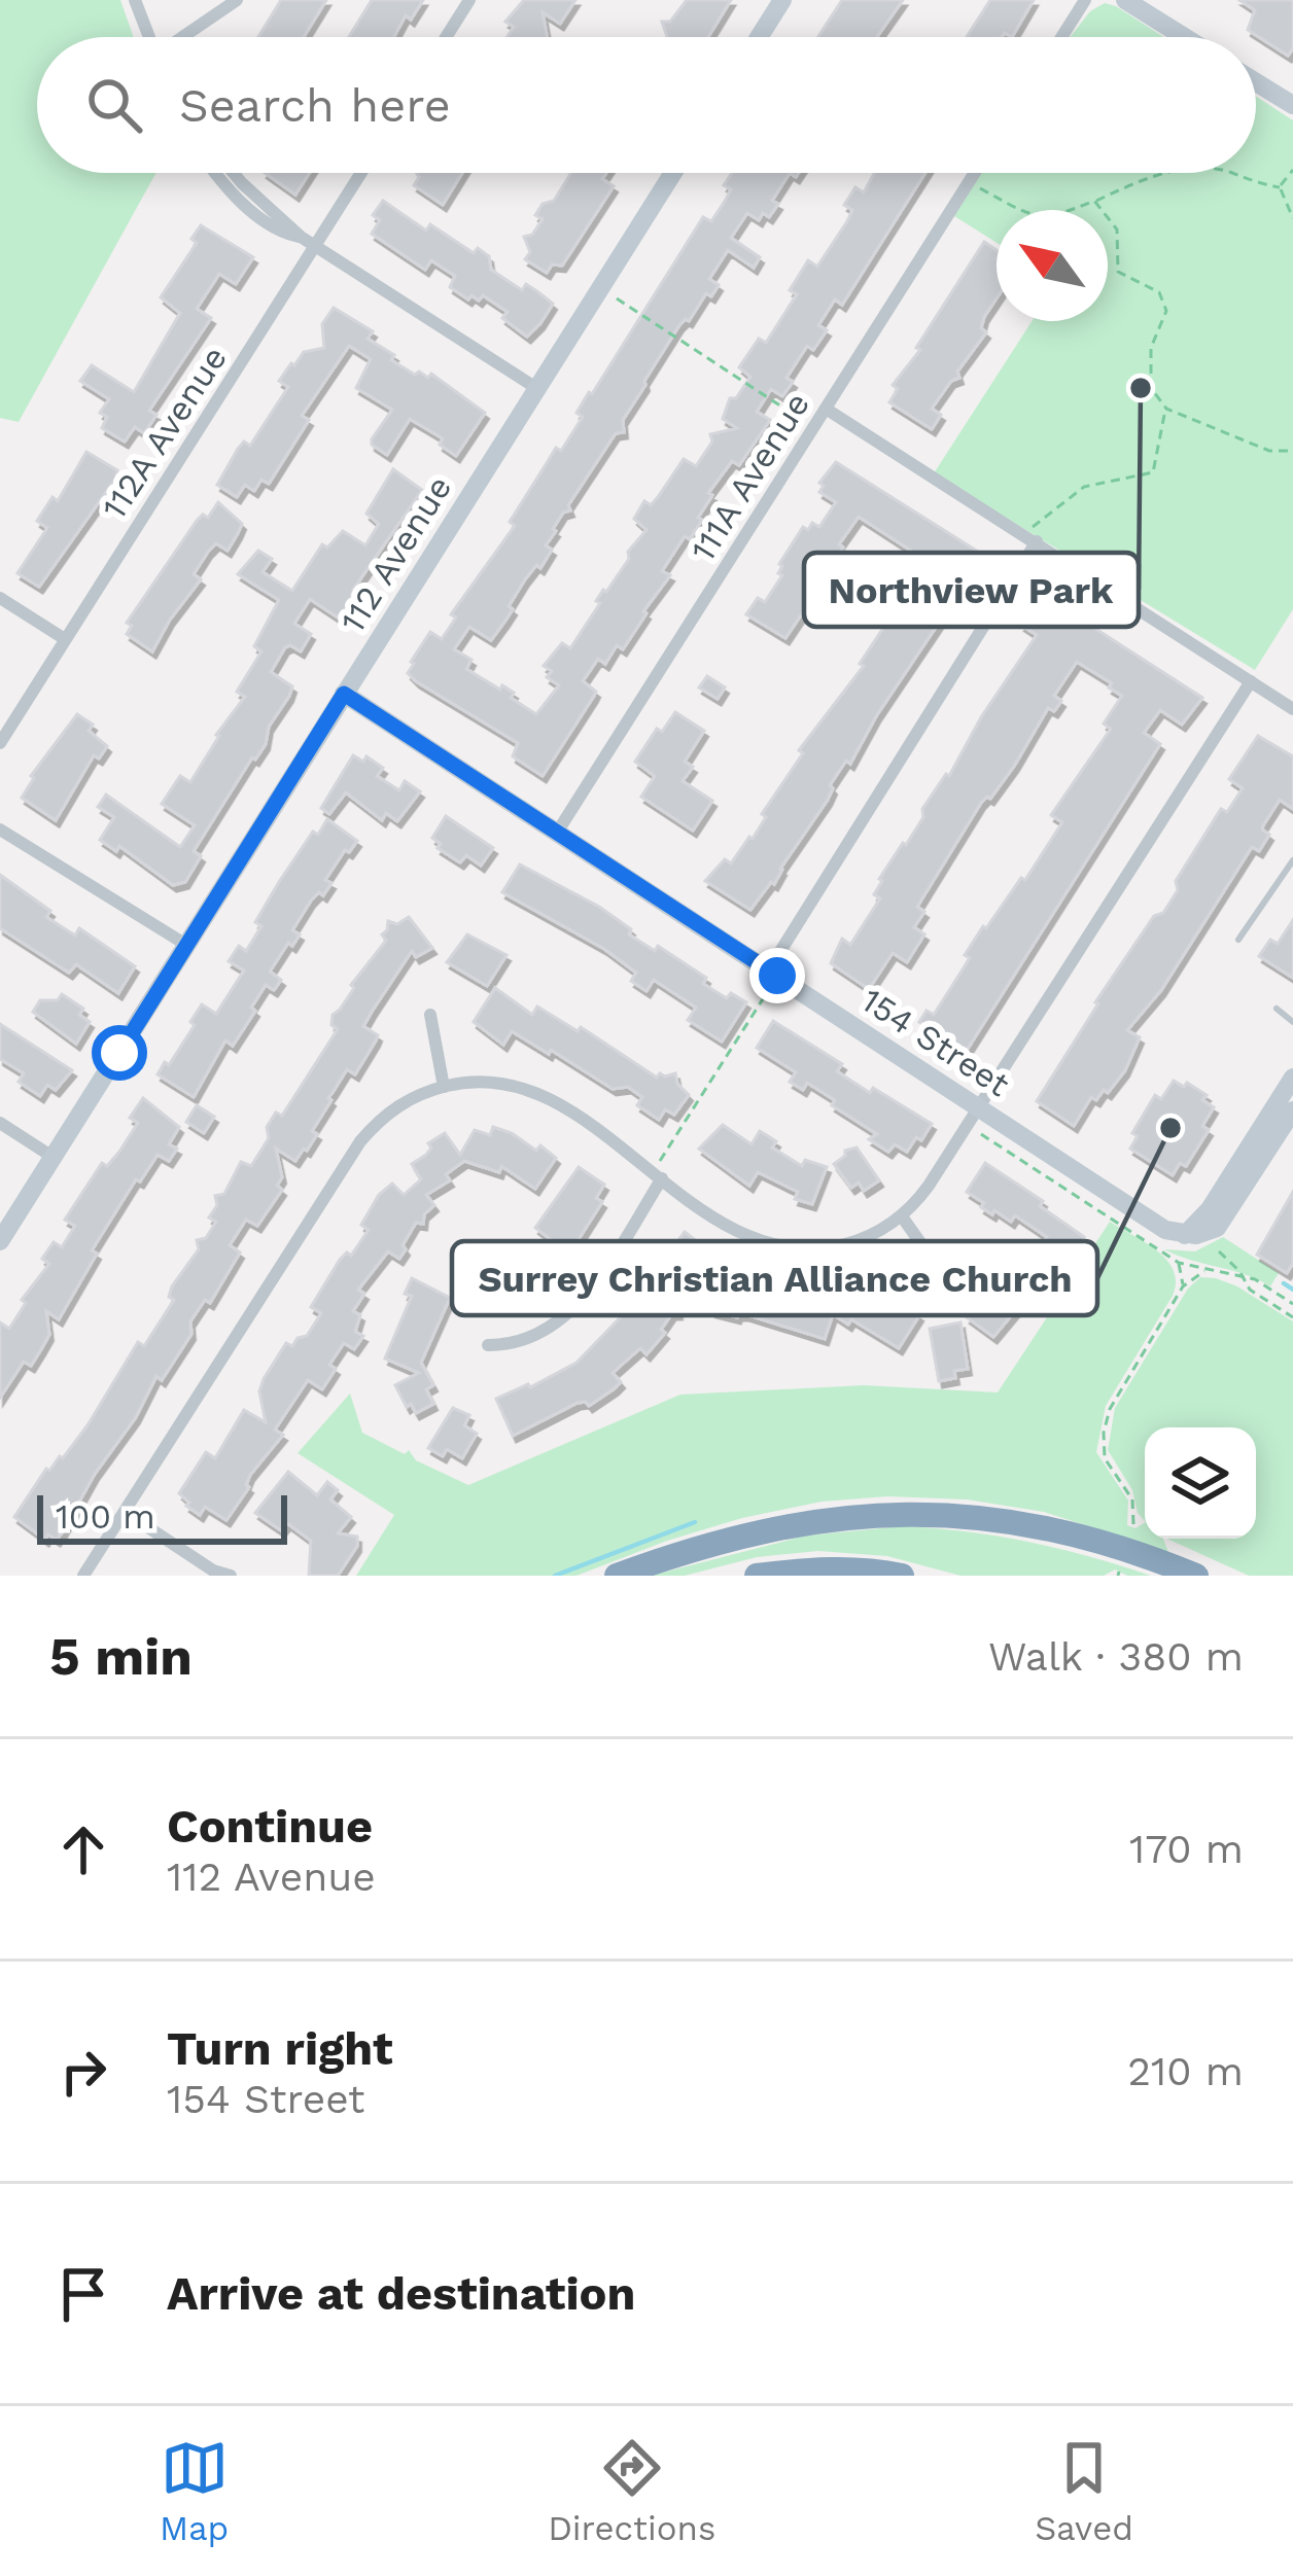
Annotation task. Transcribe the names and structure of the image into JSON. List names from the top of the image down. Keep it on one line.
{"streets":{"street":["112A Avenue","111A Avenue","112 Avenue","154 Street"]},"crossings":[["111A Avenue","154 Street"],["112 Avenue","154 Street"]],"places":["Northview Park","Surrey Christian Alliance Church"],"scale_bar":"100 m","north":"top left","page":{"search":"Search here","scale":"100 m","heading":["5 min","Walk · 380 m"],"list":[["Continue","112 Avenue","170 m"],["Turn right","154 Street","210 m"],"Arrive at destination"],"nav":["Map","Directions","Saved"]}}
